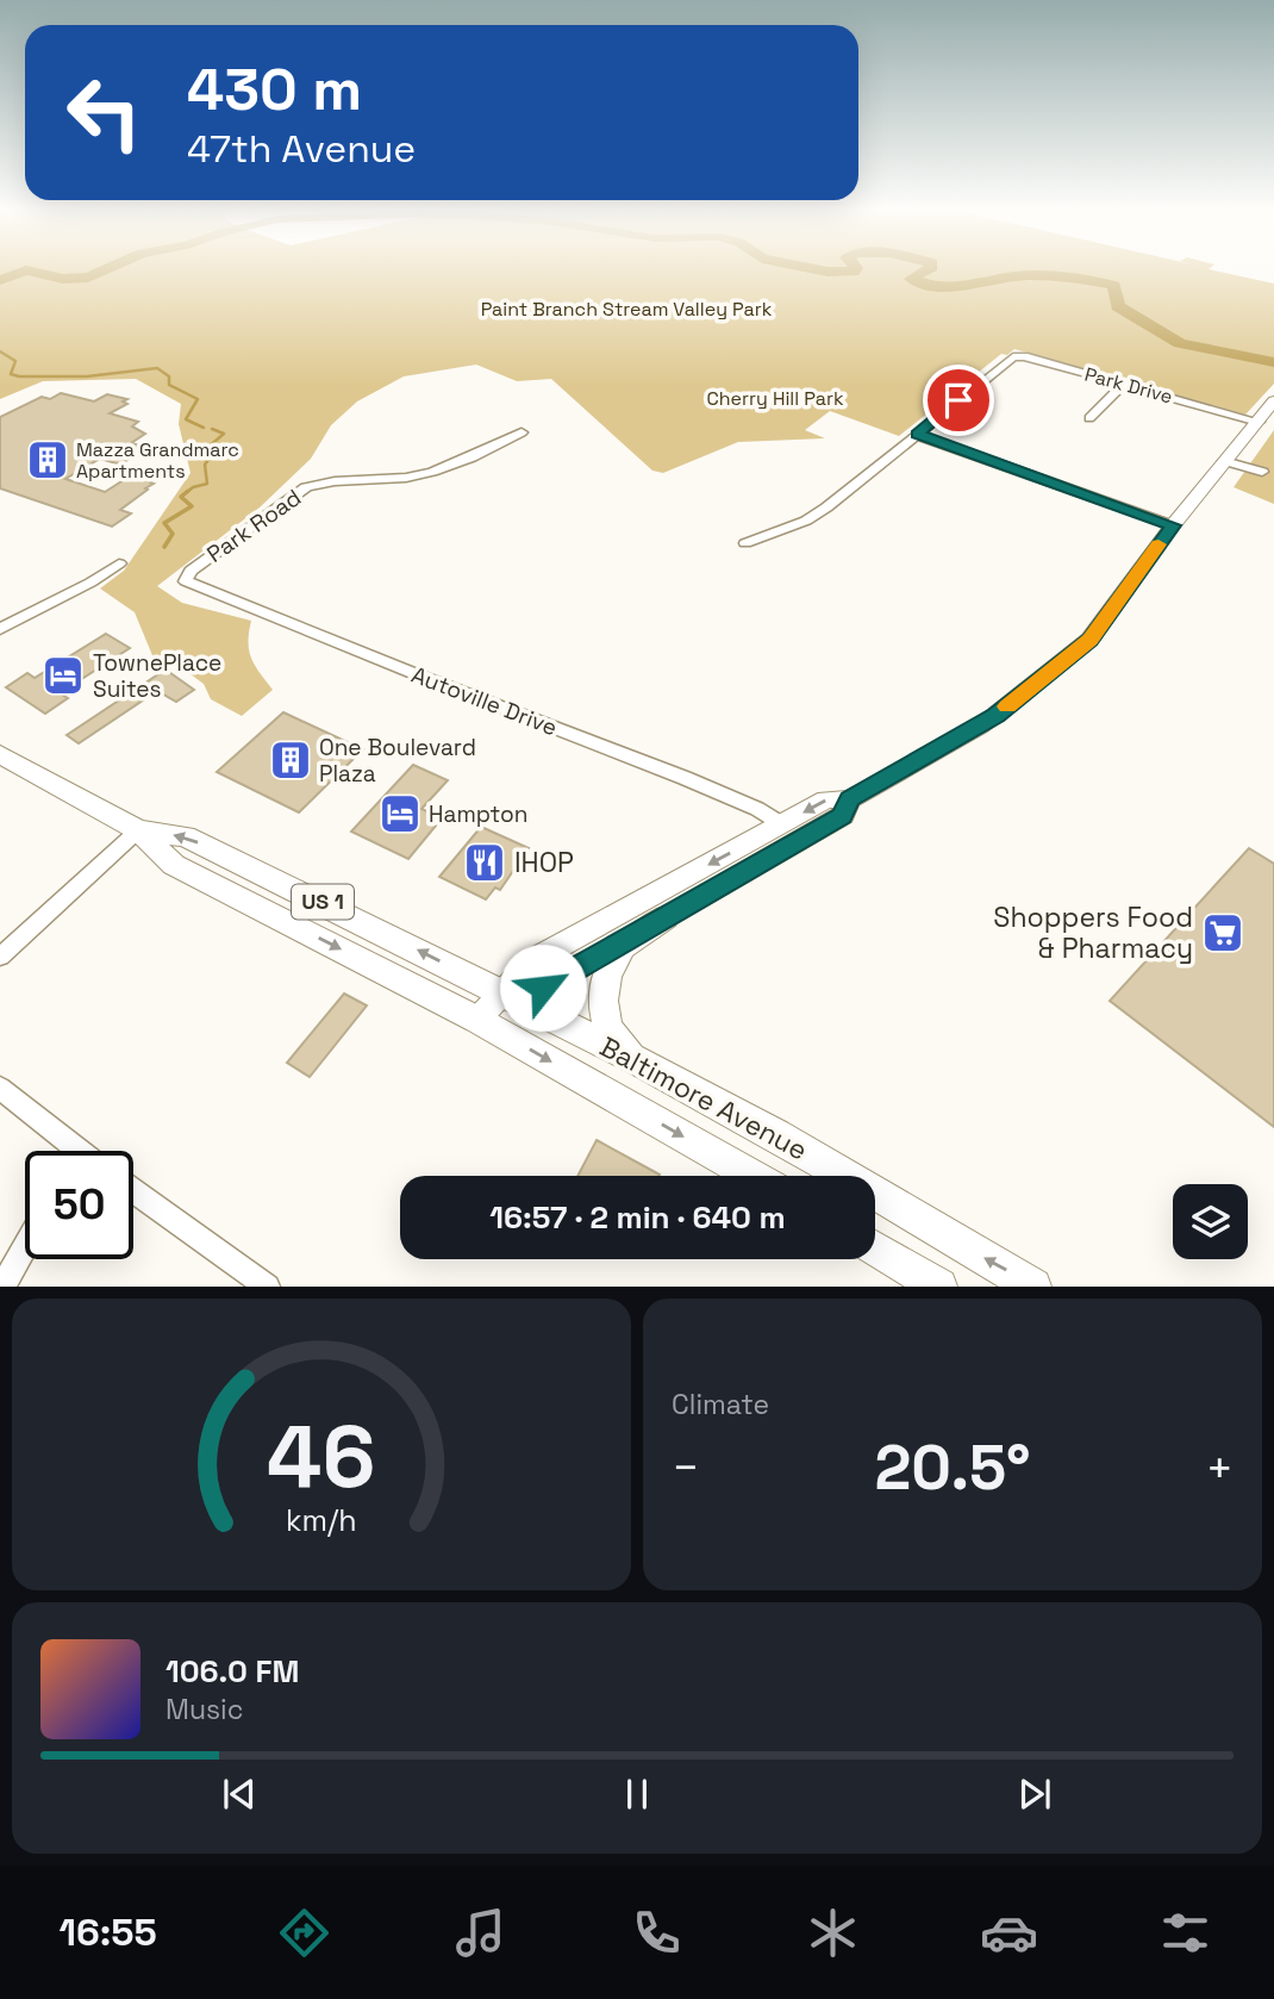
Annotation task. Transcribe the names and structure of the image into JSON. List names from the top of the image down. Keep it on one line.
{"streets":{"main road":["US 1","Baltimore Avenue"],"street":["Park Drive","Park Road","Autoville Drive"]},"crossings":[["Park Road","Autoville Drive"]],"parks":["Paint Branch Stream Valley Park","Cherry Hill Park"],"places":{"building":["Mazza Grandmarc Apartments","One Boulevard Plaza"],"hotel":["TownePlace Suites","Hampton"],"restaurant":["IHOP"],"supermarket":["Shoppers Food & Pharmacy"]},"page":{"turn":["430 m","47th Avenue"],"limit":"50","trip":"16:57 · 2 min · 640 m","tile":"Climate","heat":["−","20.5°","+"],"song":["106.0 FM","Music"],"tabs":"16:55","gauge":["46","km/h"]}}
